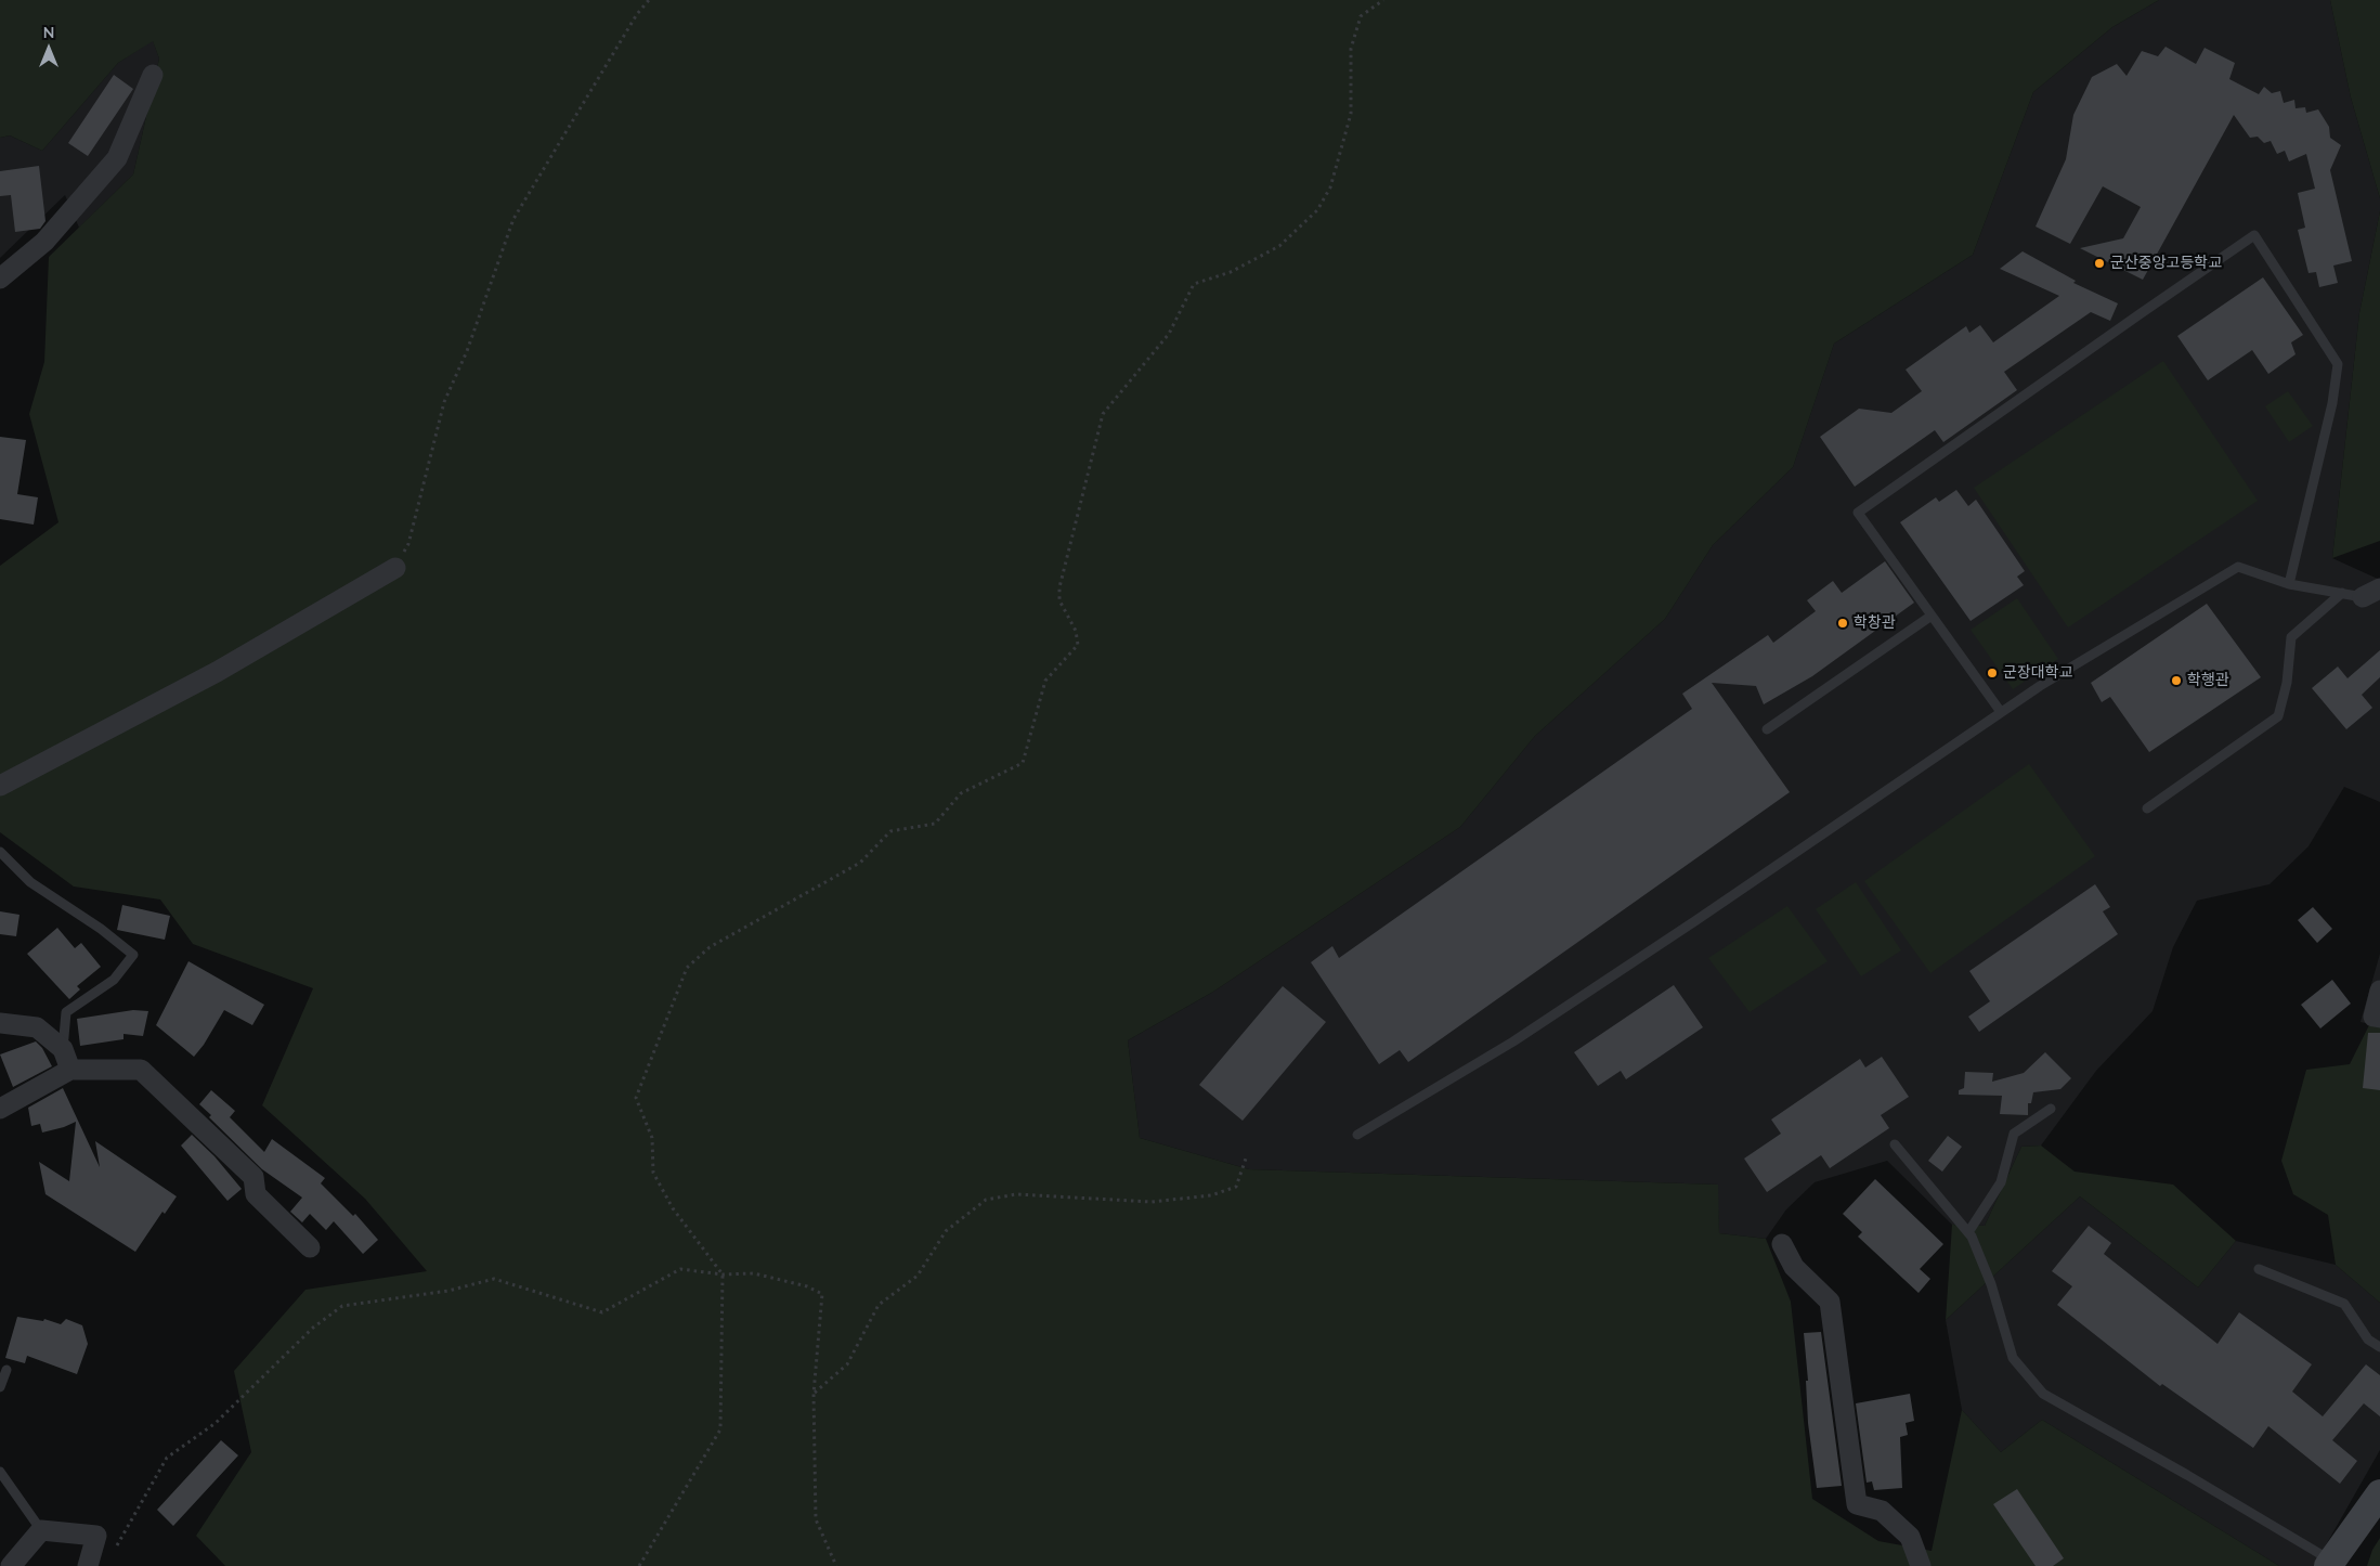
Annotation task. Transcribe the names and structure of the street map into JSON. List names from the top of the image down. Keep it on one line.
{"places":["군산중앙고등학교","학창관","군장대학교","학행관"],"north":"top"}
